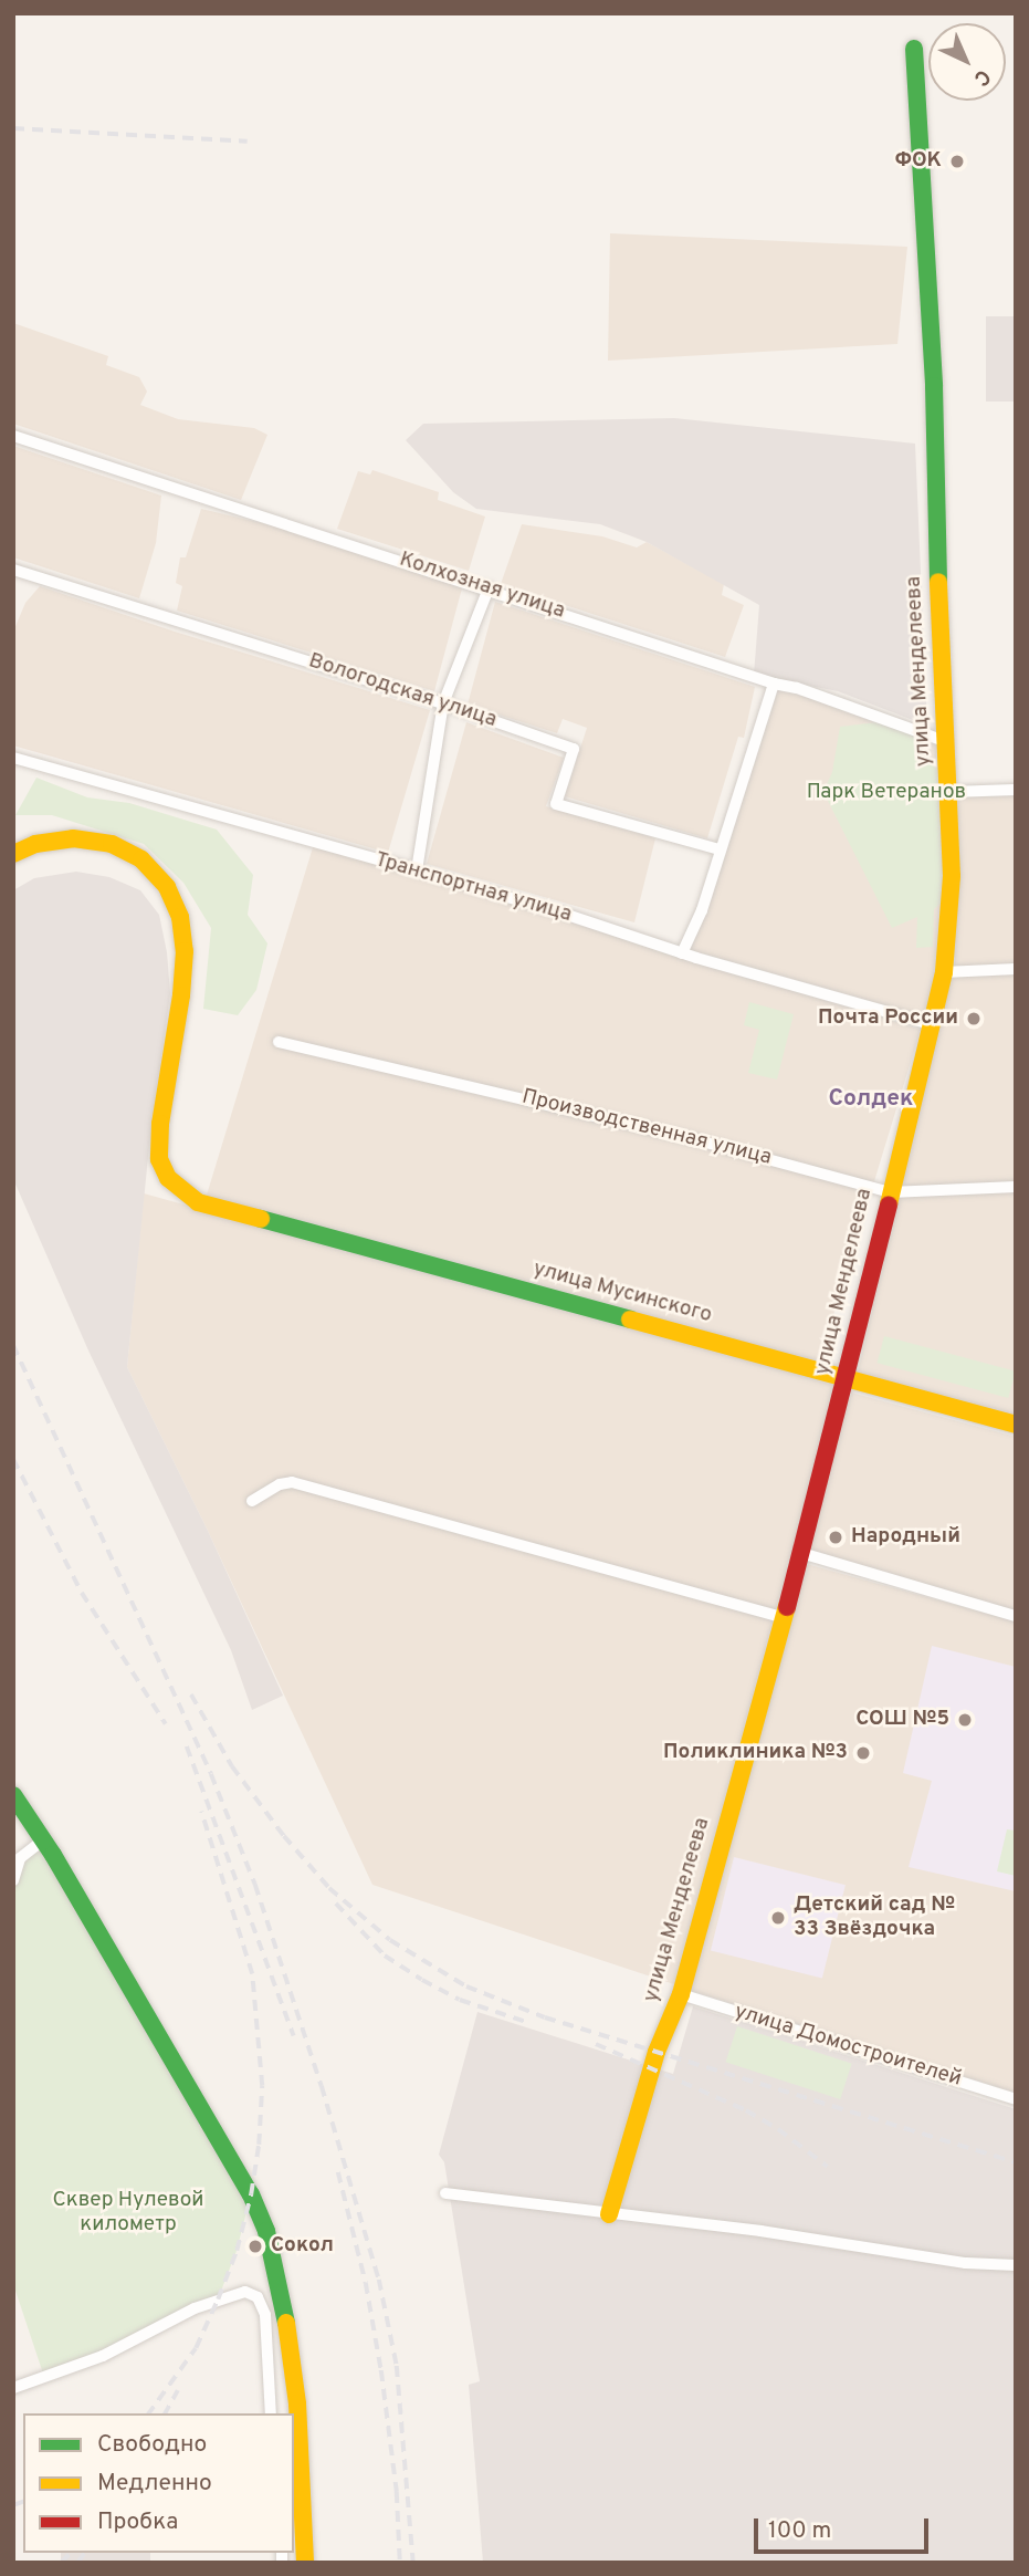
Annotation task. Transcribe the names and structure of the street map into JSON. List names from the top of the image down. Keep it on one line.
{"streets":{"street":["Колхозная улица","улица Менделеева","Вологодская улица","Транспортная улица","Производственная улица","улица Мусинского","улица Домостроителей"]},"crossings":[["Колхозная улица","улица Менделеева"],["улица Менделеева","Транспортная улица"],["улица Менделеева","Производственная улица"],["улица Менделеева","улица Мусинского"],["улица Менделеева","улица Домостроителей"]],"districts":["Солдек"],"parks":["Парк Ветеранов","Сквер Нулевой километр"],"places":["ФОК","Почта России","Народный","СОШ №5","Поликлиника №3","Детский сад № 33 Звёздочка","Сокол"],"legend":["Свободно","Медленно","Пробка"],"scale_bar":"100 m","north":"bottom right"}
